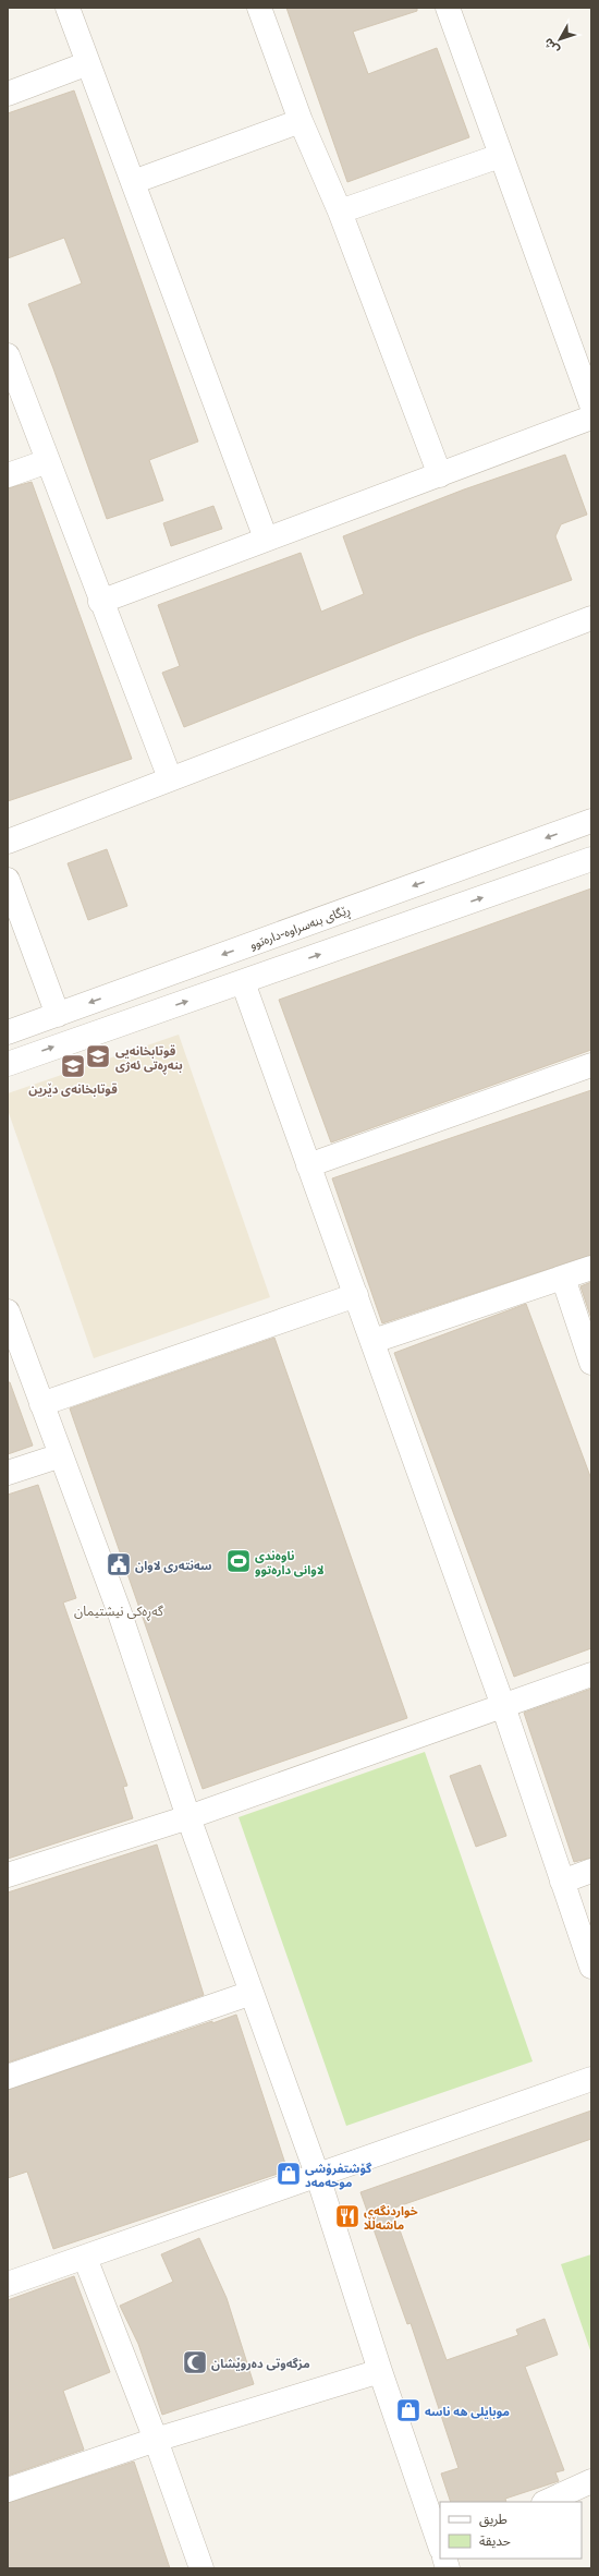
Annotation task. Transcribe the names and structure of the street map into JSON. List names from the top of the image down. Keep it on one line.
{"streets":{"street":["ڕێگای بنەسراوە-دارەتوو"]},"districts":["گەڕەکی نیشتیمان"],"places":{"school or university":["قوتابخانەیی بنەڕەتی ئەژی","قوتابخانەى دێرین"],"sports":["ناوەندی لاوانی دارەتوو"],"public building":["سەنتەری لاوان"],"shop":["گۆشتفرۆشی موحەمەد","موبایلی هه ناسه"],"restaurant":["خواردنگەی ماشەڵڵا"],"mosque":["مزگەوتی دەروێشان"]},"legend":["طريق","حديقة"],"north":"bottom left"}
